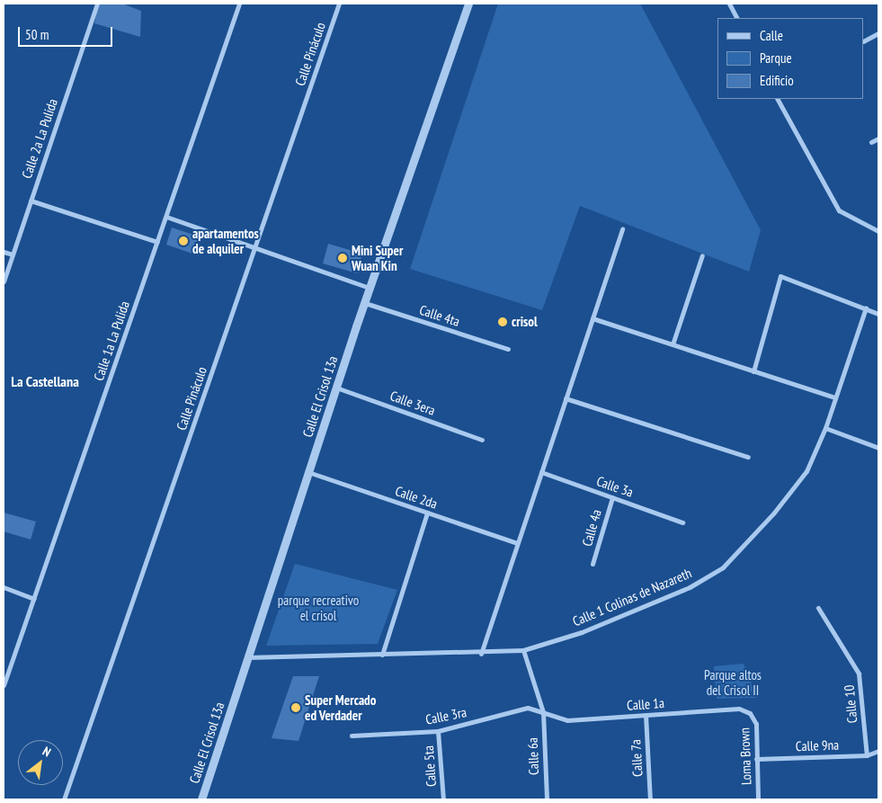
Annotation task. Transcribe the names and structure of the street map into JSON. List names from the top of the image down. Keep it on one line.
{"streets":{"street":["Calle Pináculo","Calle 2a La Pulida","Calle 4ta","Calle 1a La Pulida","Calle El Crisol 13a","Calle 3era","Calle 3a","Calle 2da","Calle 4a","Calle 1 Colinas de Nazareth","Calle 1a","Calle 10","Calle 3ra","Calle 9na","Calle 6a","Loma Brown","Calle 7a","Calle 5ta"]},"crossings":[["Calle 4ta","Calle El Crisol 13a"],["Calle El Crisol 13a","Calle 3era"],["Calle El Crisol 13a","Calle 2da"],["Calle El Crisol 13a","Calle 1 Colinas de Nazareth"],["Calle 3a","Calle 4a"],["Calle 1 Colinas de Nazareth","Calle 6a"],["Calle 1a","Calle 3ra"],["Calle 1a","Calle 6a"],["Calle 1a","Loma Brown"],["Calle 1a","Calle 7a"],["Calle 10","Calle 9na"],["Calle 3ra","Calle 6a"],["Calle 3ra","Calle 5ta"],["Calle 9na","Loma Brown"]],"districts":["La Castellana"],"parks":["parque recreativo el crisol","Parque altos del Crisol II"],"places":["apartamentos de alquiler","Mini Super Wuan Kin","crisol","Super Mercado ed Verdader"],"legend":["Calle","Parque","Edificio"],"scale_bar":"50 m","north":"top right"}
